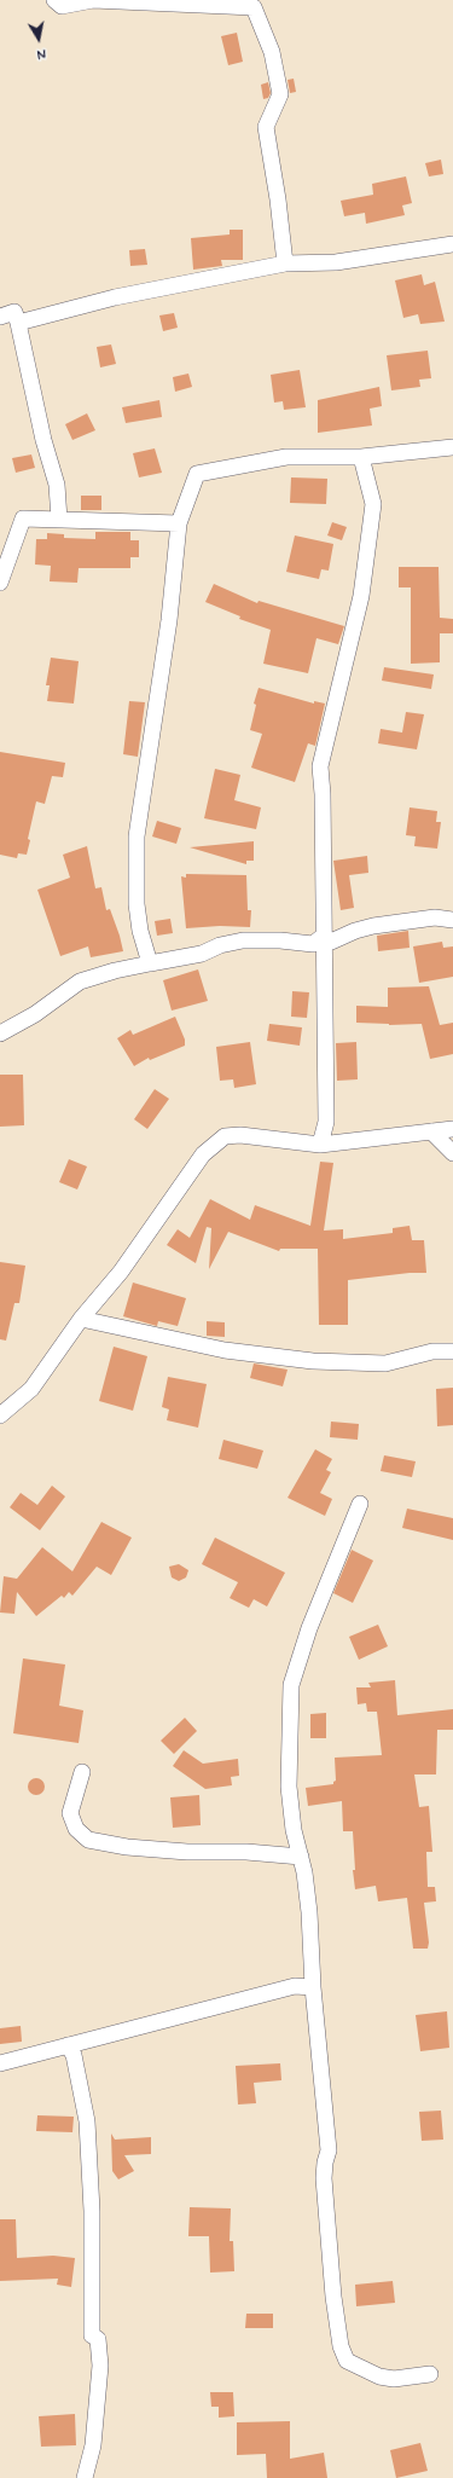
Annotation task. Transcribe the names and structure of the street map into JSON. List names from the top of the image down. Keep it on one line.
{"north":"bottom"}
